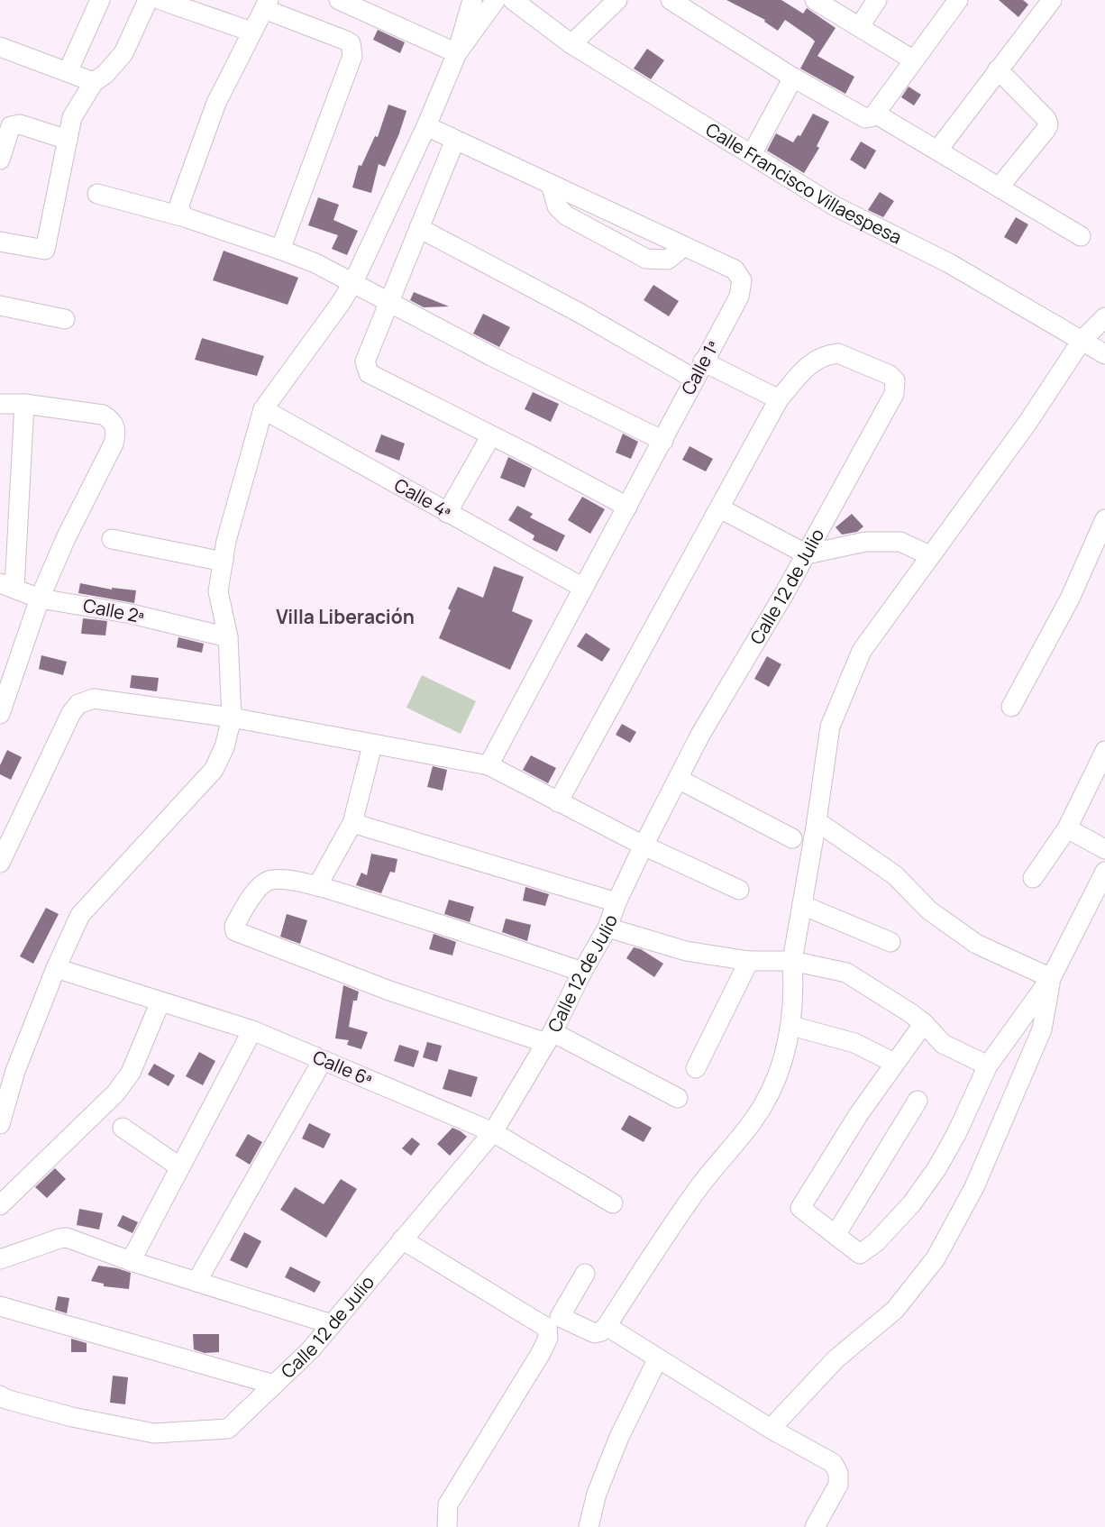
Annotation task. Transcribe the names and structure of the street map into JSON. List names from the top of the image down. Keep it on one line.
{"streets":{"street":["Calle Francisco Villaespesa","Calle 1ª","Calle 4ª","Calle 12 de Julio","Calle 2ª","Calle 6ª"]},"crossings":[["Calle 1ª","Calle 4ª"],["Calle 12 de Julio","Calle 6ª"]],"districts":["Villa Liberación"]}
